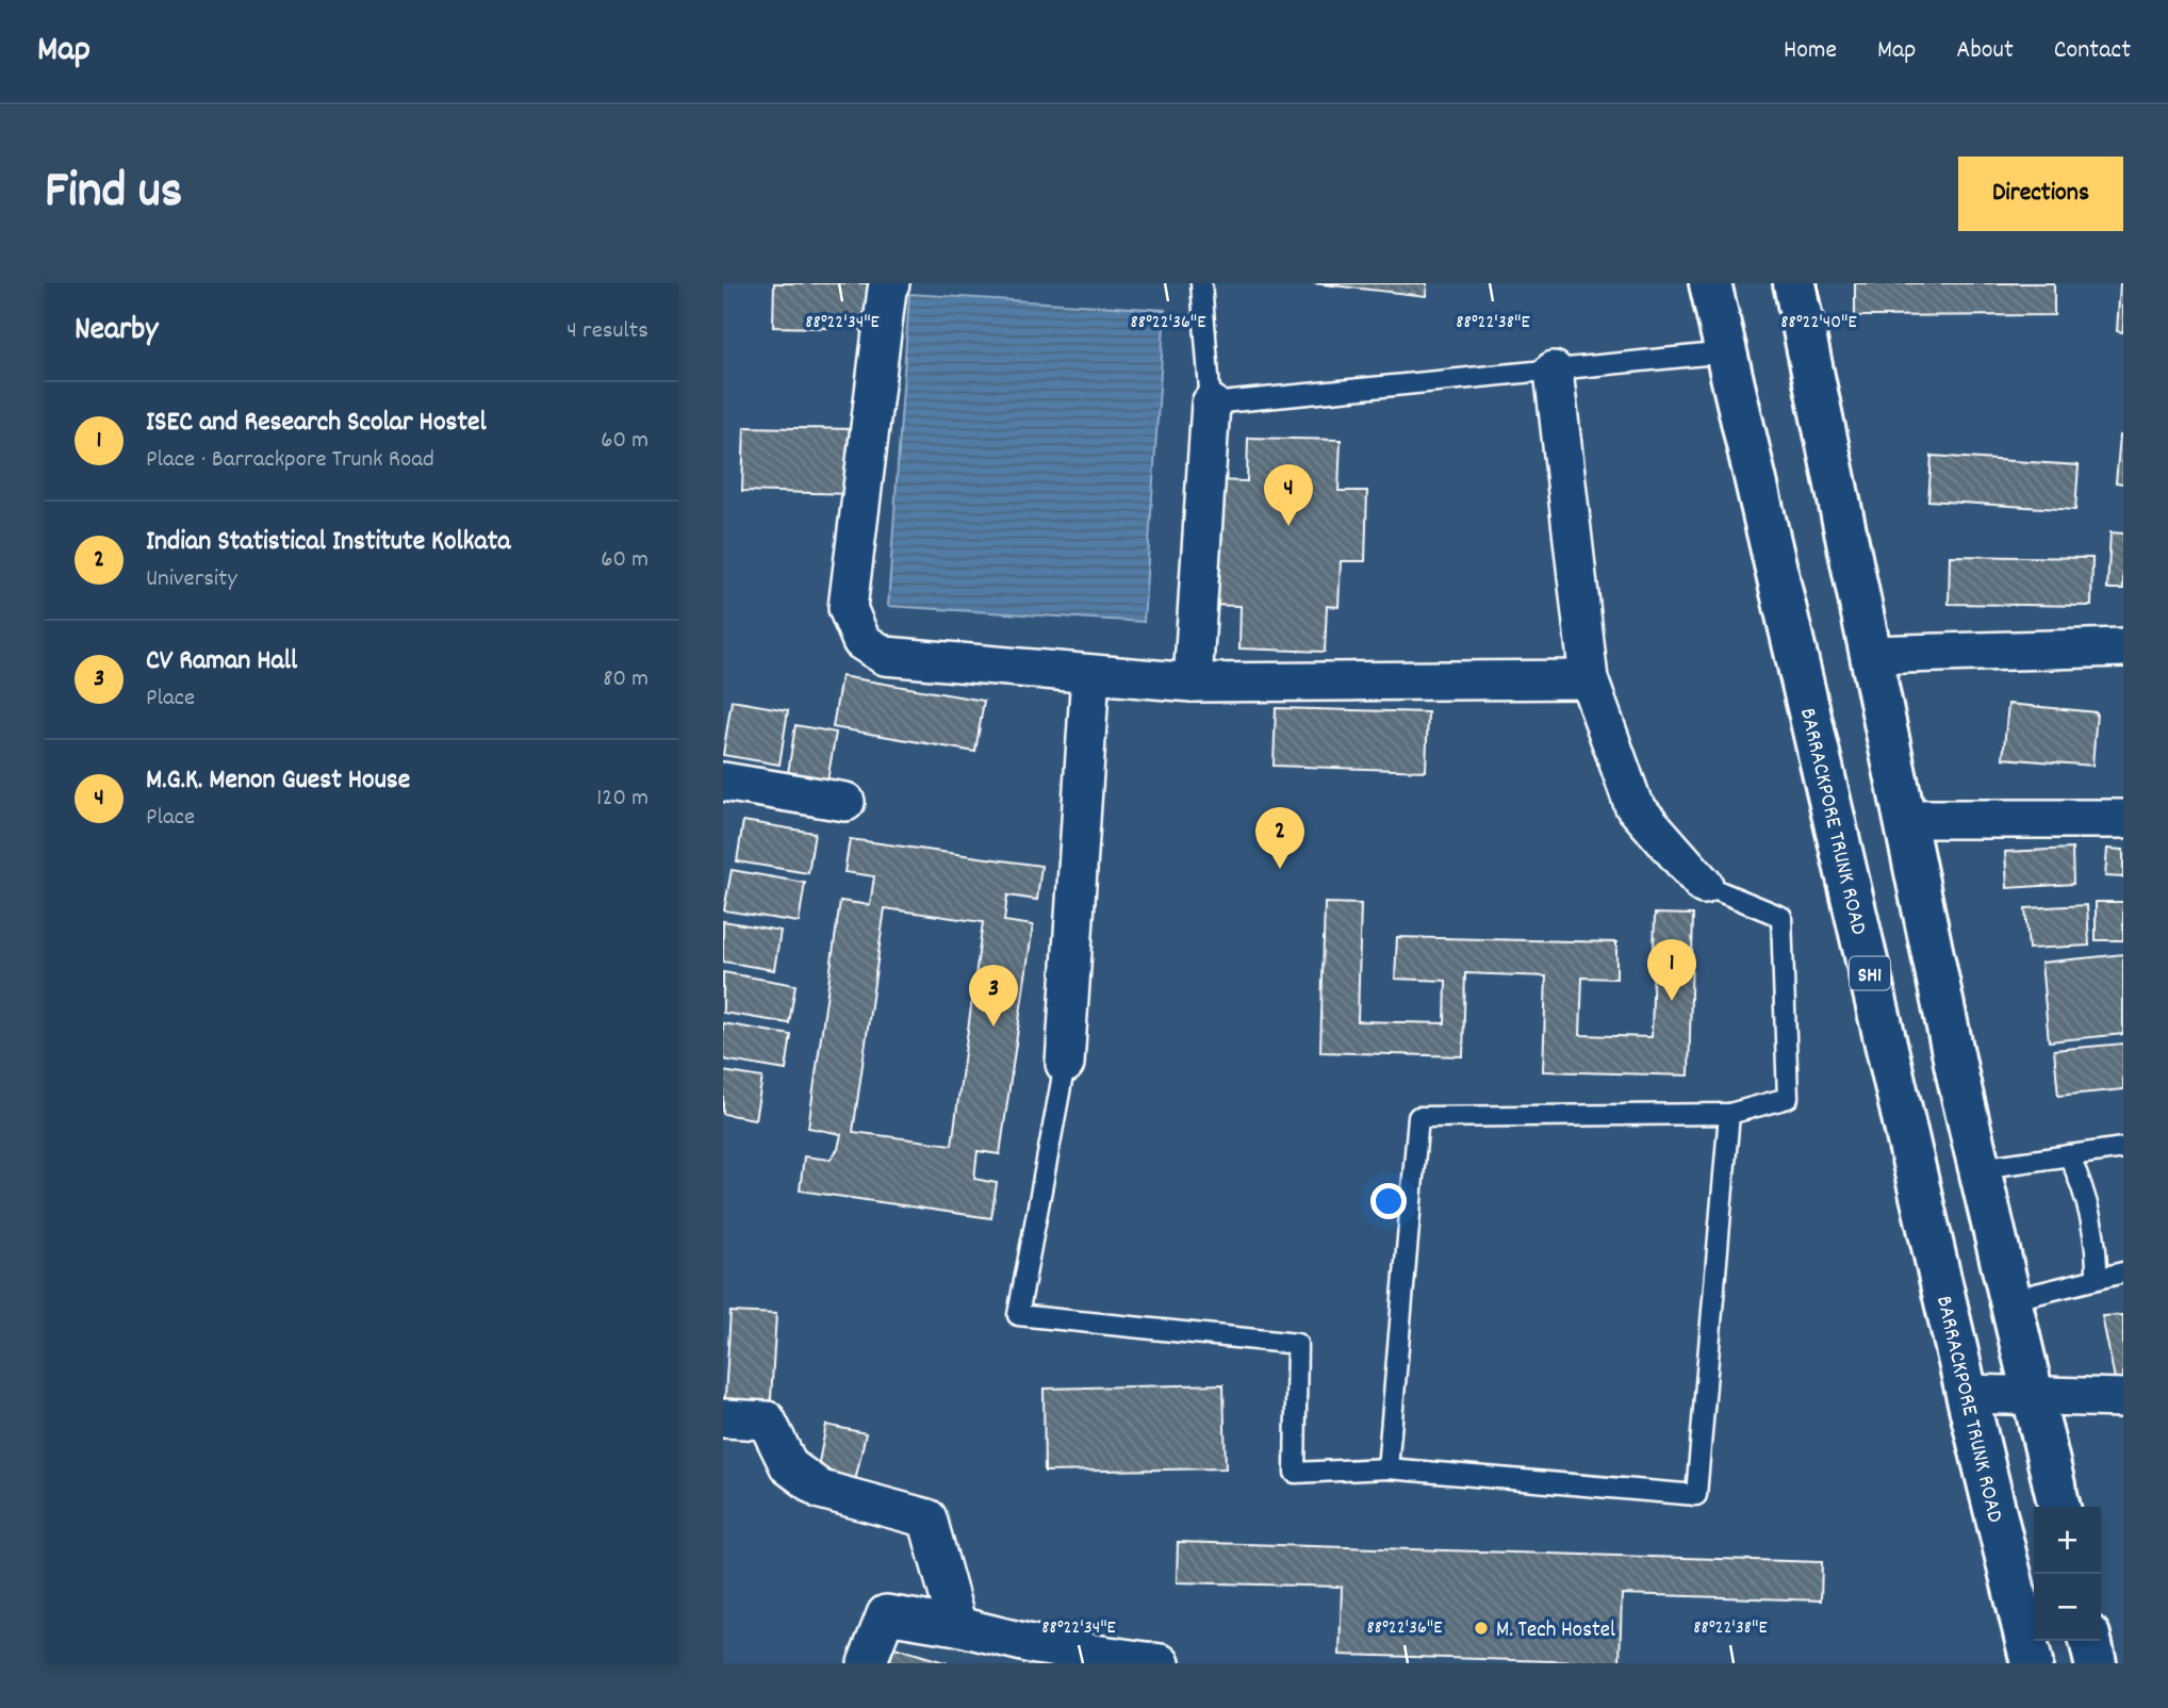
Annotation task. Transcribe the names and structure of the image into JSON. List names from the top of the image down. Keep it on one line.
{"streets":{"main road":["BARRACKPORE TRUNK ROAD","SH1"]},"places":["M. Tech Hostel"],"page":{"header":"Map","nav":["Home","Map","About","Contact"],"title":"Find us","buttons":"Directions","heading":["Nearby","4 results"],"list":[{"mark":"1","name":"ISEC and Research Scolar Hostel","note":"Place · Barrackpore Trunk Road","value":"60 m"},{"mark":"2","name":"Indian Statistical Institute Kolkata","note":"University","value":"60 m"},{"mark":"3","name":"CV Raman Hall","note":"Place","value":"80 m"},{"mark":"4","name":"M.G.K. Menon Guest House","note":"Place","value":"120 m"}],"pins":["4","2","1","3"],"map_buttons":["+","−"]},"coordinates":["88°22'34\"E","88°22'36\"E","88°22'38\"E","88°22'40\"E"]}
